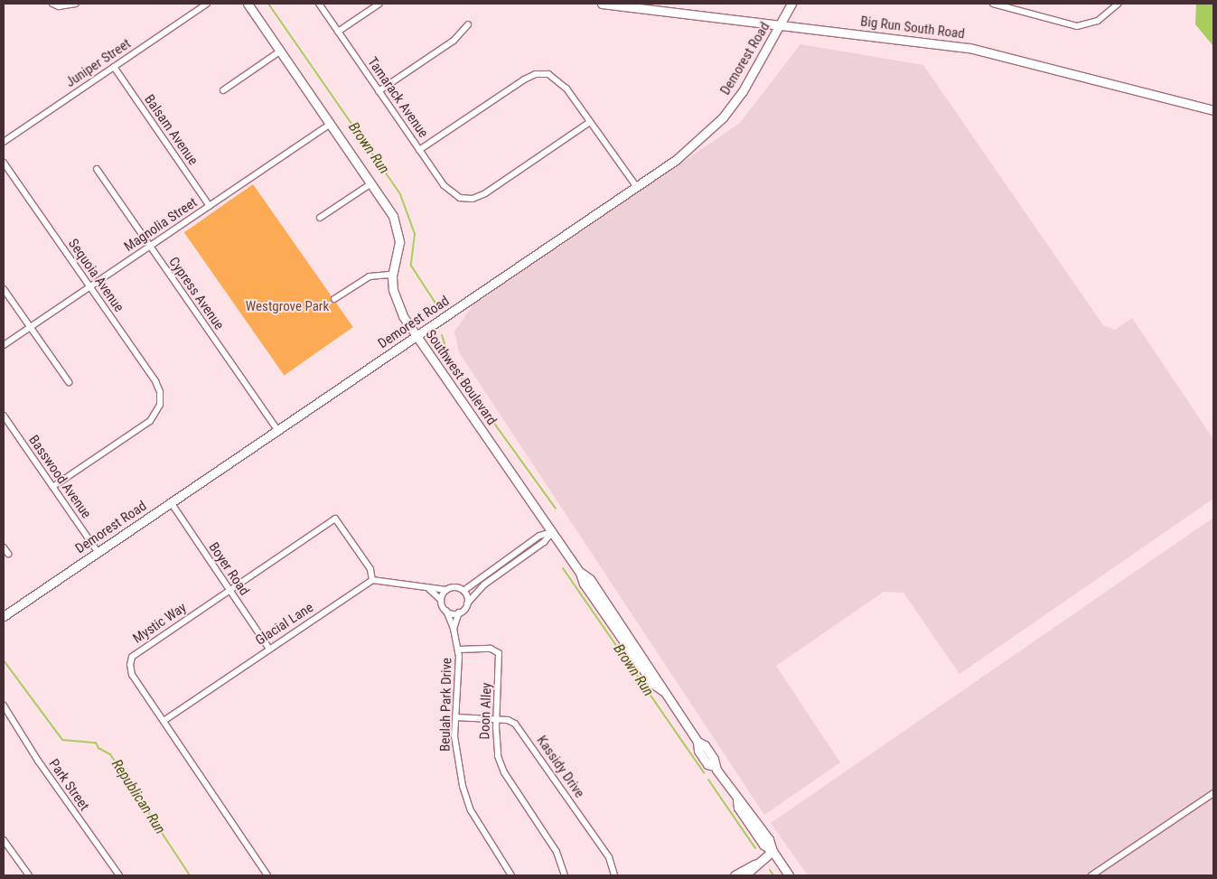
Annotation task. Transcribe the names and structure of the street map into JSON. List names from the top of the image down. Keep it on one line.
{"streets":{"street":["Big Run South Road","Demorest Road","Juniper Street","Tamarack Avenue","Balsam Avenue","Magnolia Street","Sequoia Avenue","Cypress Avenue","Southwest Boulevard","Basswood Avenue","Boyer Road","Mystic Way","Glacial Lane","Beulah Park Drive","Doon Alley","Kassidy Drive","Park Street"]},"crossings":[["Big Run South Road","Demorest Road"],["Demorest Road","Cypress Avenue"],["Demorest Road","Southwest Boulevard"],["Demorest Road","Basswood Avenue"],["Demorest Road","Boyer Road"],["Juniper Street","Balsam Avenue"],["Balsam Avenue","Magnolia Street"],["Magnolia Street","Sequoia Avenue"],["Magnolia Street","Cypress Avenue"],["Magnolia Street","Southwest Boulevard"],["Sequoia Avenue","Basswood Avenue"],["Boyer Road","Mystic Way"],["Boyer Road","Glacial Lane"],["Mystic Way","Glacial Lane"],["Beulah Park Drive","Doon Alley"],["Beulah Park Drive","Kassidy Drive"],["Doon Alley","Kassidy Drive"]],"water":["Brown Run","Republican Run"],"parks":["Westgrove Park"]}
